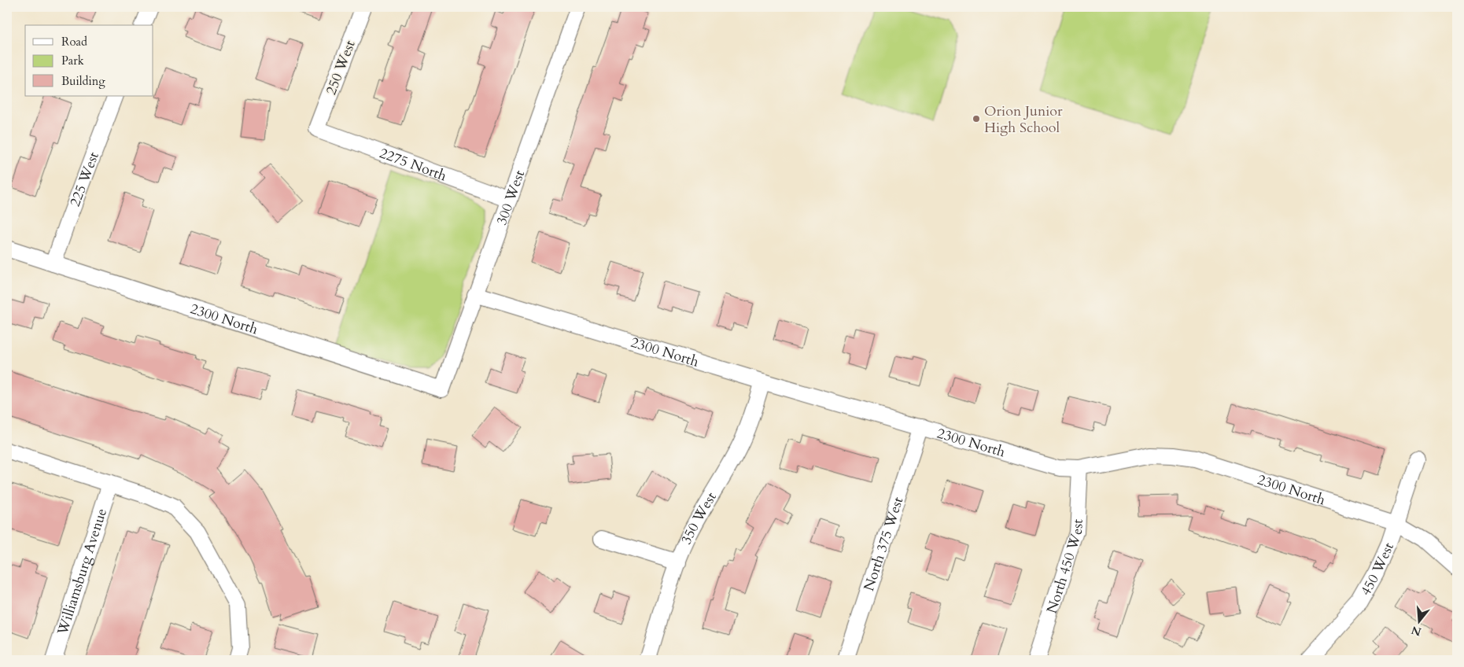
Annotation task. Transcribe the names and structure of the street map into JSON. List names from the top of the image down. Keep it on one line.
{"streets":{"street":["250 West","2275 North","225 West","300 West","2300 North","350 West","North 375 West","North 450 West","450 West","Williamsburg Avenue"]},"crossings":[["250 West","2275 North"],["2275 North","300 West"],["225 West","2300 North"],["300 West","2300 North"],["2300 North","350 West"],["2300 North","North 375 West"],["2300 North","North 450 West"],["2300 North","450 West"]],"places":["Orion Junior High School"],"legend":["Road","Park","Building"],"north":"bottom"}
